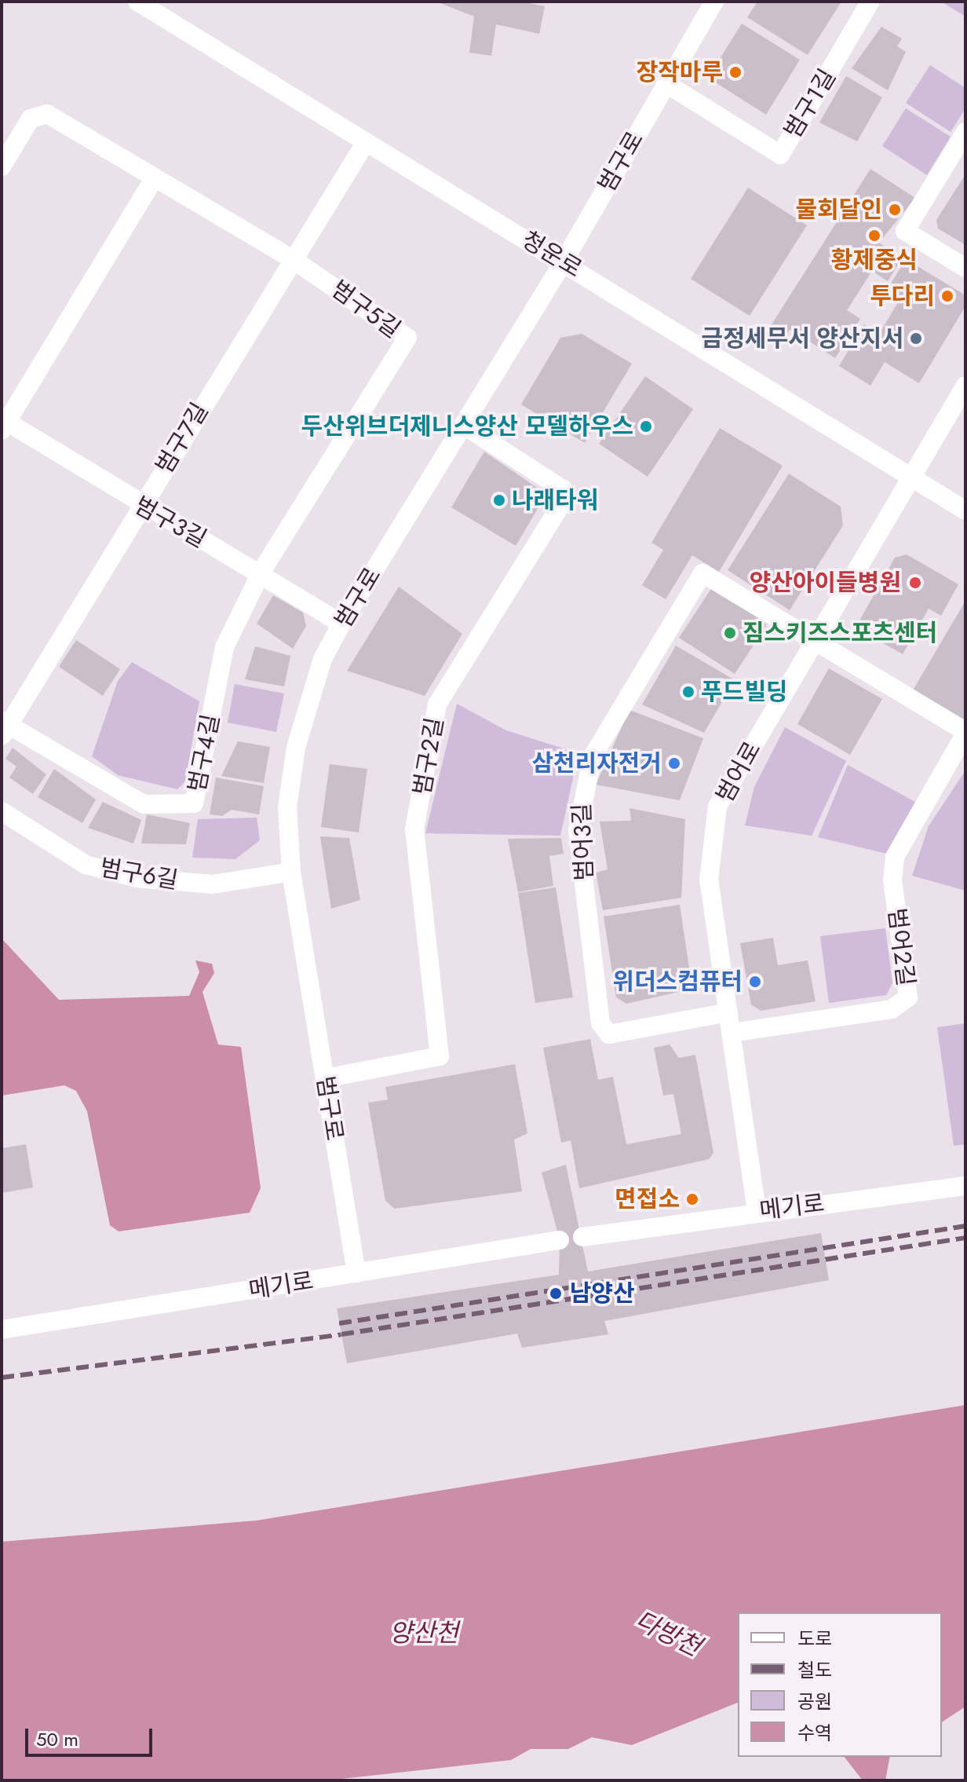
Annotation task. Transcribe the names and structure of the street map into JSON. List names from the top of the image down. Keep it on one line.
{"streets":{"street":["범구1길","범구로","청운로","범구5길","범구7길","범구3길","범구4길","범구2길","범어로","범어3길","범구6길","범어2길","메기로"]},"crossings":[["범구1길","범구로"],["범구로","청운로"],["범구로","범구3길"],["범구로","범구2길"],["범구로","범구6길"],["범구로","메기로"],["청운로","범구7길"],["청운로","범어로"],["범구5길","범구7길"],["범구5길","범구3길"],["범구5길","범구4길"],["범구7길","범구3길"],["범구7길","범구4길"],["범구3길","범구4길"],["범어로","범어3길"],["범어로","범어2길"],["범어로","메기로"],["범어3길","범어2길"]],"water":["양산천","다방천"],"places":["장작마루","물회달인","황제중식","투다리","금정세무서 양산지서","두산위브더제니스양산 모델하우스","나래타워","양산아이들병원","짐스키즈스포츠센터","푸드빌딩","삼천리자전거","위더스컴퓨터","면접소","남양산"],"legend":["도로","철도","공원","수역"],"scale_bar":"50 m"}
